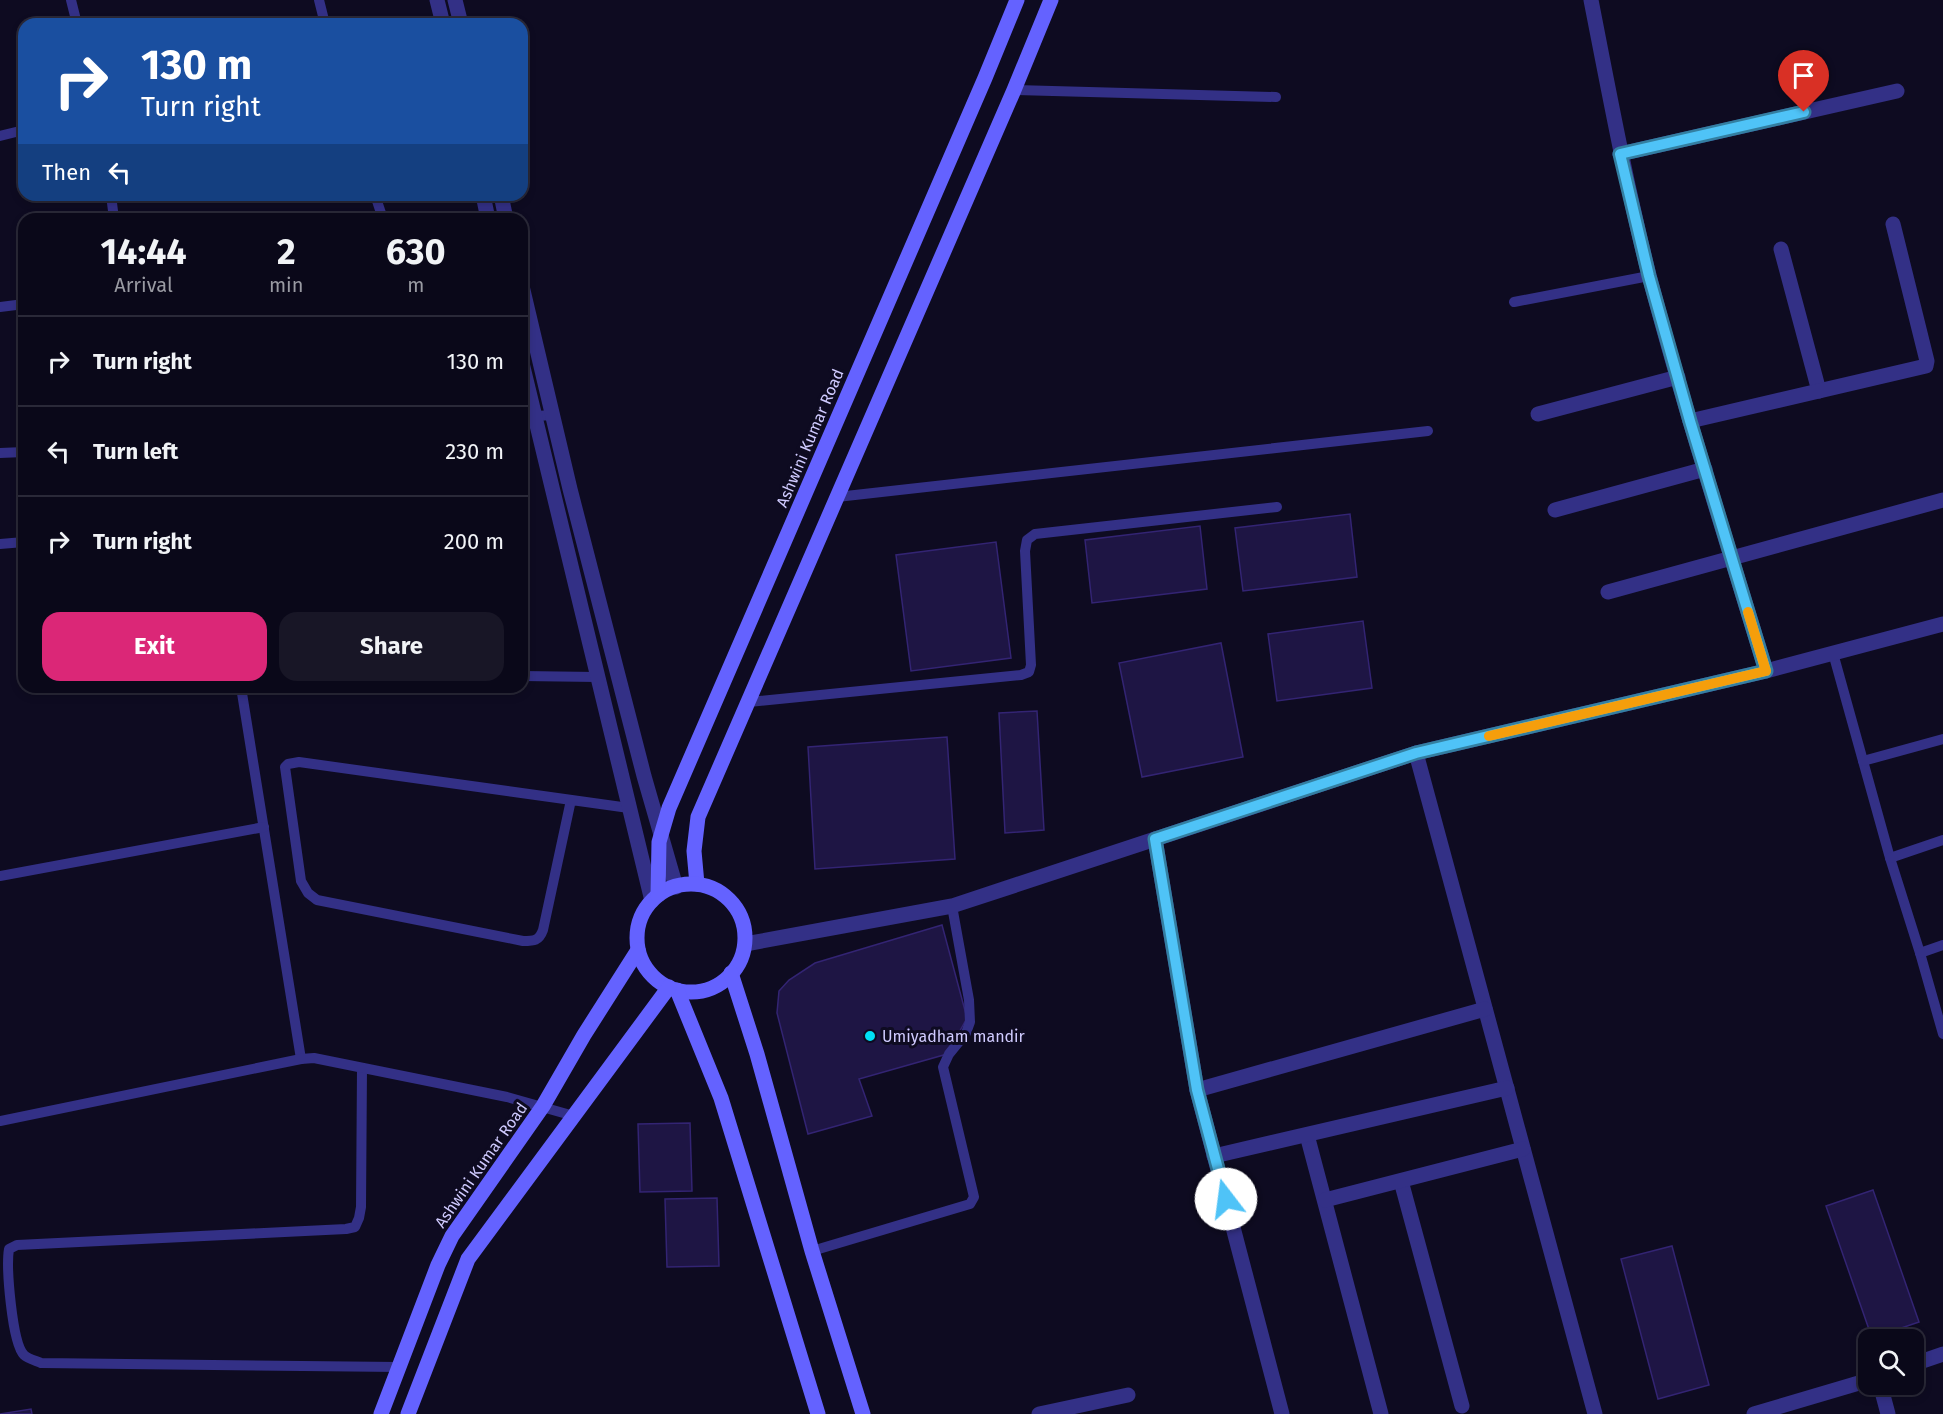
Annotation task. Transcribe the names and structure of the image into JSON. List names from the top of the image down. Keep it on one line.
{"streets":{"main road":["Ashwini Kumar Road"]},"places":["Umiyadham mandir"],"page":{"turn":["130 m","Turn right"],"then":"Then","eta":["14:44","Arrival","2","min","630","m"],"list":[{"name":"Turn right","value":"130 m"},{"name":"Turn left","value":"230 m"},{"name":"Turn right","value":"200 m"}],"buttons":["Exit","Share"]}}
